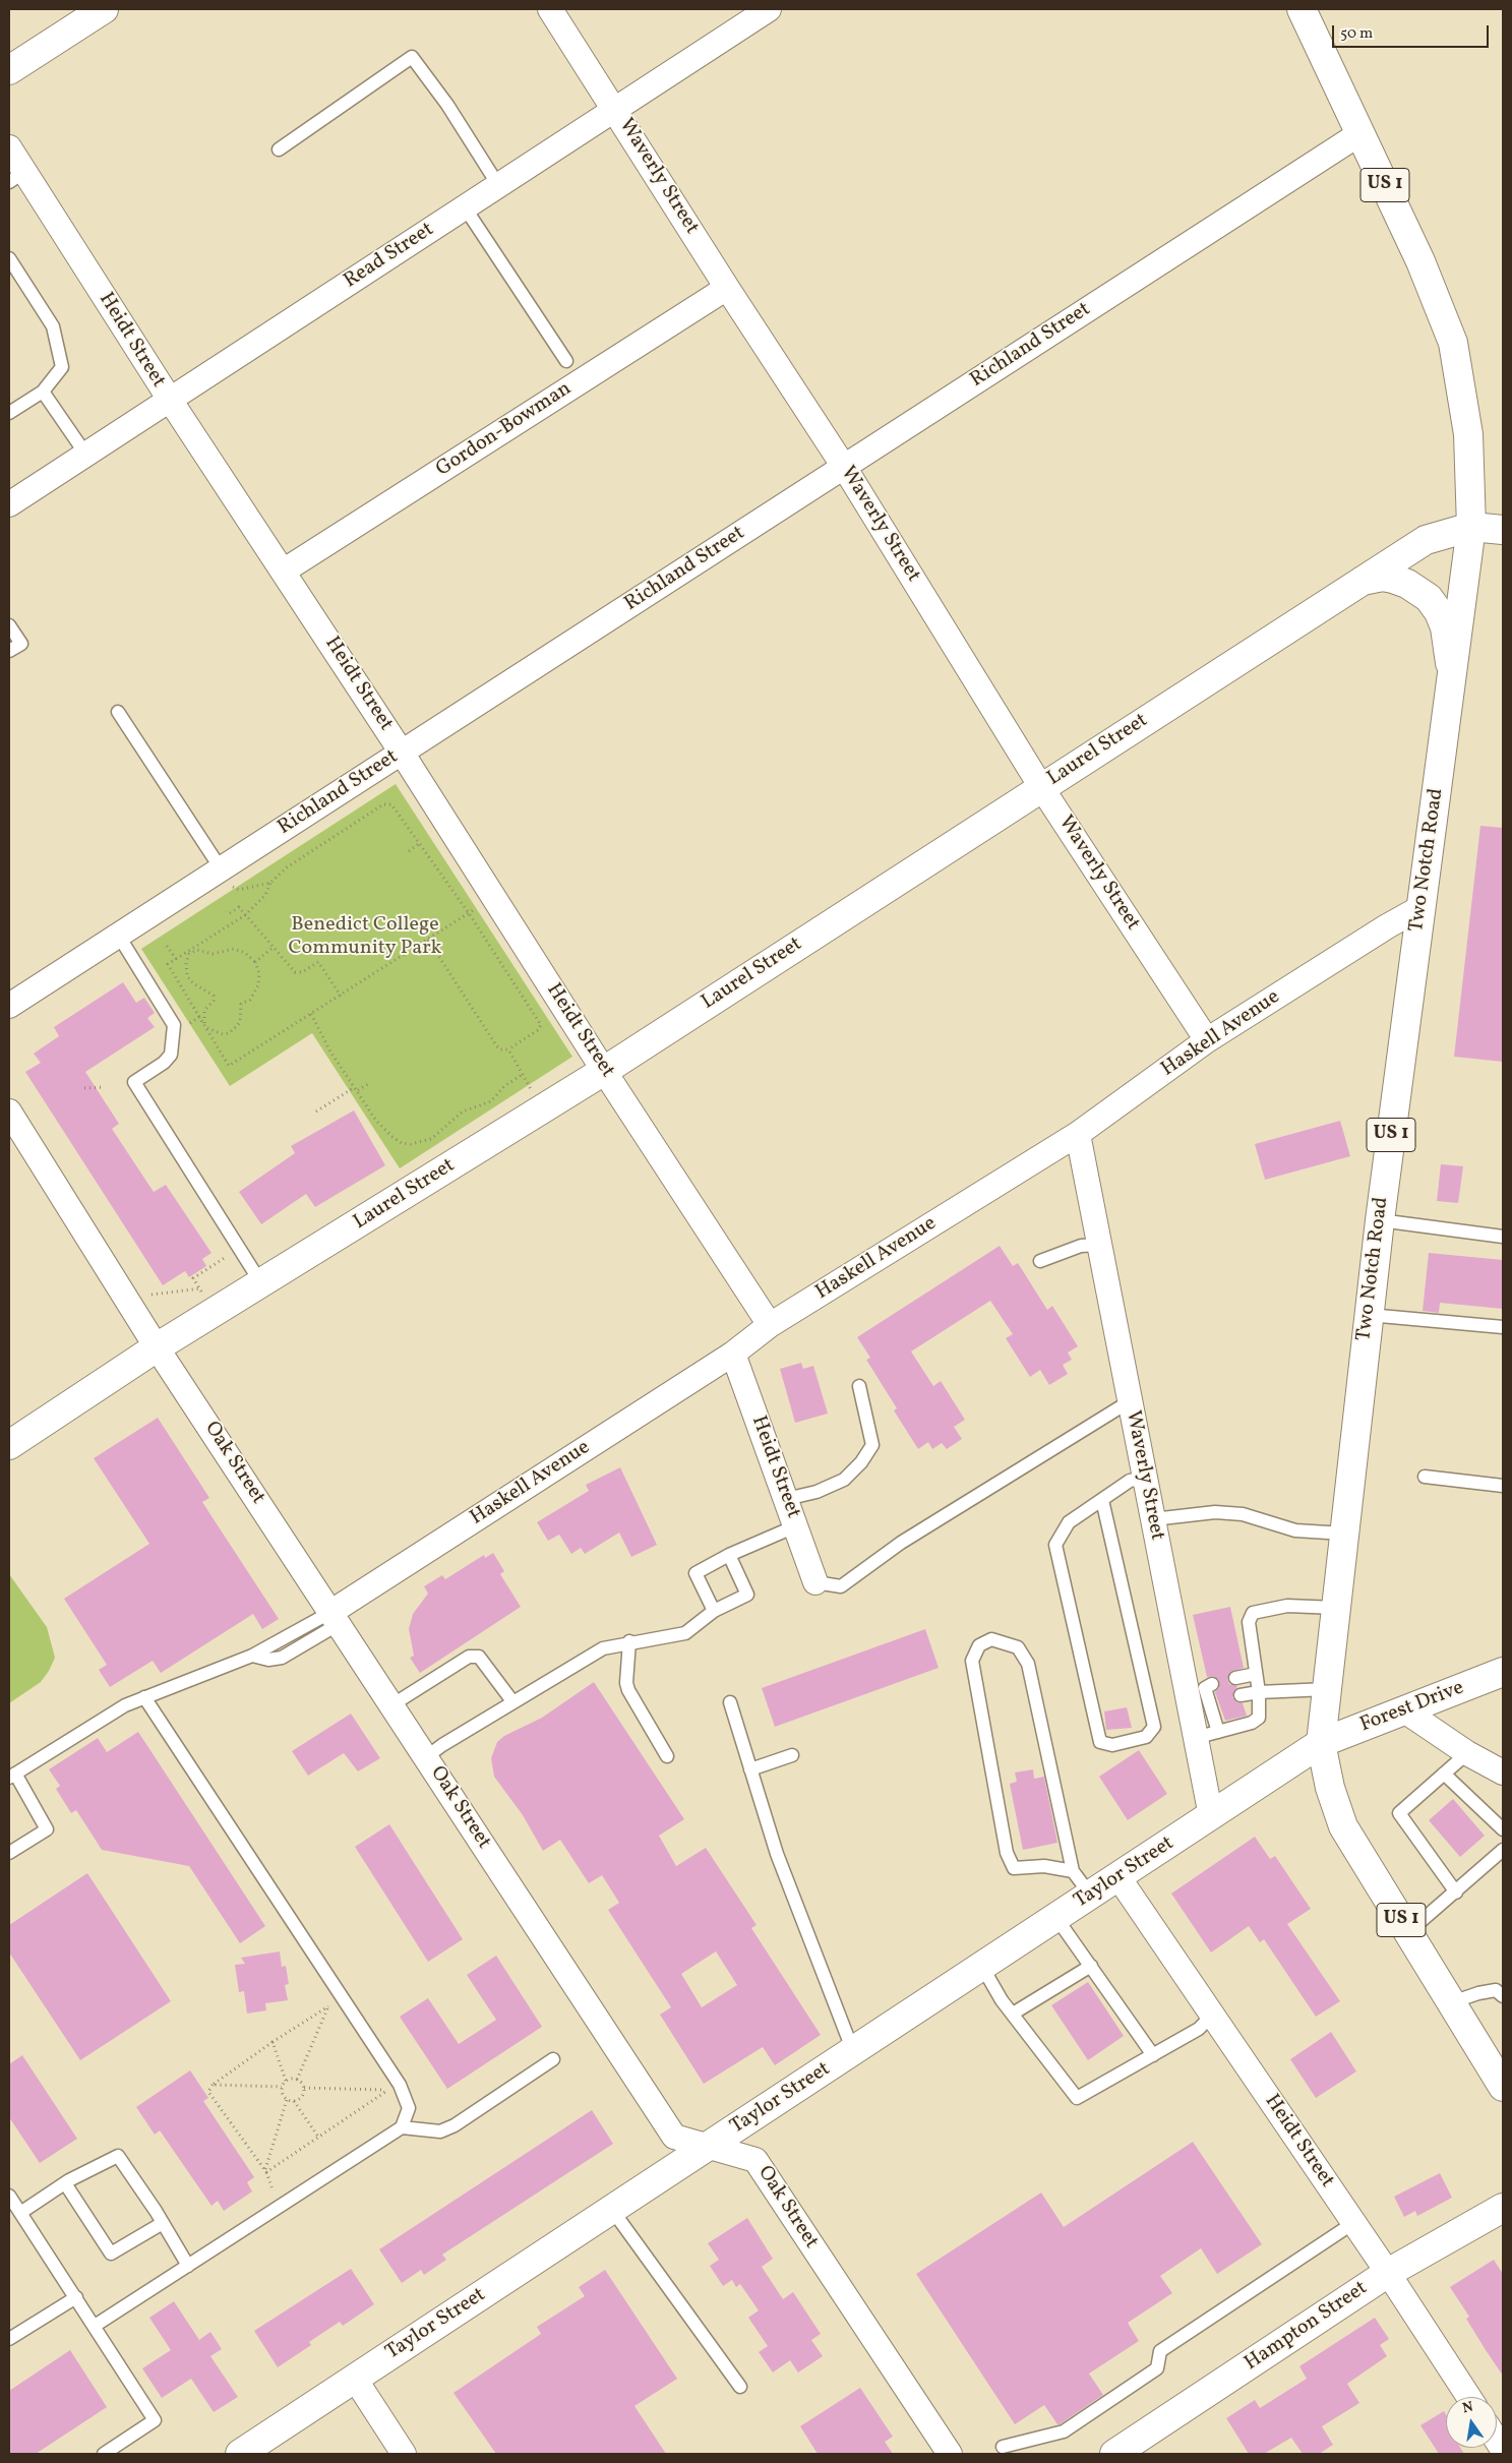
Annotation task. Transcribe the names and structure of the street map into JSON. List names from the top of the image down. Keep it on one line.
{"streets":{"main road":["US 1","Laurel Street","Two Notch Road","Forest Drive","Taylor Street","Hampton Street"],"street":["Waverly Street","Read Street","Heidt Street","Richland Street","Gordon-Bowman","Haskell Avenue","Oak Street"]},"crossings":[["Waverly Street","Read Street"],["Waverly Street","Richland Street"],["Waverly Street","Gordon-Bowman"],["Waverly Street","Laurel Street"],["Waverly Street","Haskell Avenue"],["Waverly Street","Taylor Street"],["US 1","Two Notch Road"],["US 1","Forest Drive"],["US 1","Taylor Street"],["Read Street","Heidt Street"],["Heidt Street","Richland Street"],["Heidt Street","Gordon-Bowman"],["Heidt Street","Laurel Street"],["Heidt Street","Haskell Avenue"],["Heidt Street","Taylor Street"],["Heidt Street","Hampton Street"],["Richland Street","Two Notch Road"],["Laurel Street","Two Notch Road"],["Laurel Street","Oak Street"],["Two Notch Road","Haskell Avenue"],["Two Notch Road","Forest Drive"],["Two Notch Road","Taylor Street"],["Haskell Avenue","Oak Street"],["Oak Street","Taylor Street"],["Forest Drive","Taylor Street"]],"parks":["Benedict College Community Park"],"scale_bar":"50 m","north":"top"}
